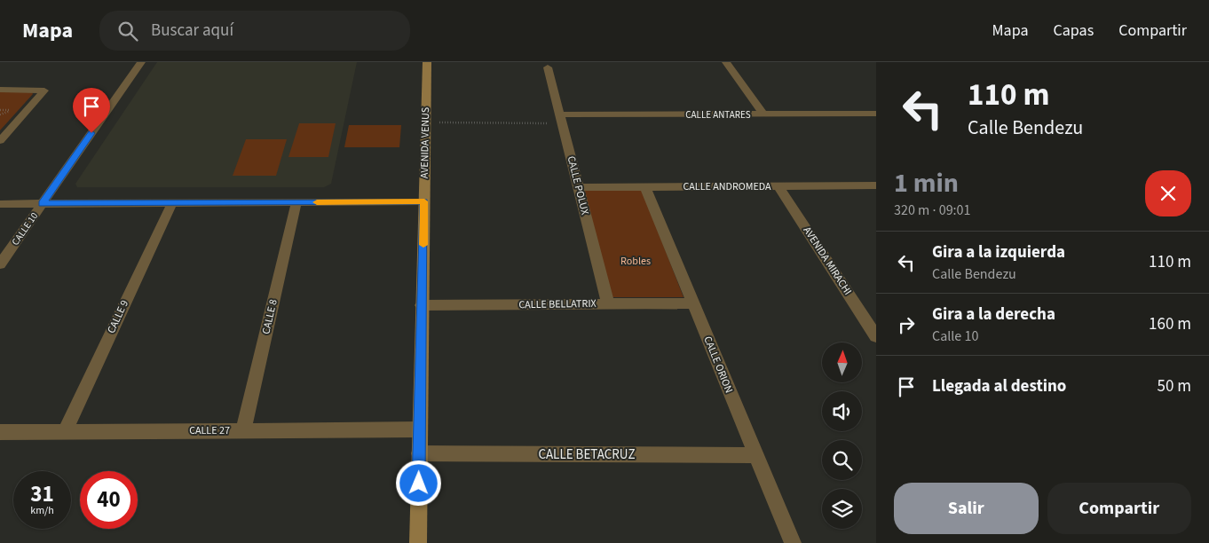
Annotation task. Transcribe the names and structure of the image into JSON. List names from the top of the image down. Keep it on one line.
{"streets":{"street":["CALLE ANTARES","AVENIDA VENUS","CALLE POLUX","CALLE ANDROMEDA","CALLE 10","AVENIDA MIRACHI","CALLE BELLATRIX","CALLE 9","CALLE 8","CALLE ORION","CALLE 27","CALLE BETACRUZ"]},"crossings":[["CALLE ANTARES","CALLE POLUX"],["AVENIDA VENUS","CALLE BELLATRIX"],["AVENIDA VENUS","CALLE 27"],["AVENIDA VENUS","CALLE BETACRUZ"],["CALLE POLUX","CALLE ANDROMEDA"],["CALLE POLUX","CALLE BELLATRIX"],["CALLE ANDROMEDA","AVENIDA MIRACHI"],["CALLE ANDROMEDA","CALLE ORION"],["CALLE BELLATRIX","CALLE ORION"],["CALLE 9","CALLE 27"],["CALLE 8","CALLE 27"],["CALLE ORION","CALLE BETACRUZ"]],"parks":["Robles"],"north":"top","page":{"header":"Mapa","search":"Buscar aquí","nav":["Mapa","Capas","Compartir"],"turn":["110 m","Calle Bendezu"],"heading":["1 min","320 m · 09:01"],"list":[{"name":"Gira a la izquierda","note":"Calle Bendezu","value":"110 m"},{"name":"Gira a la derecha","note":"Calle 10","value":"160 m"},{"name":"Llegada al destino","value":"50 m"}],"speed":"31 km/h","limit":"40","buttons":["Salir","Compartir"]}}
